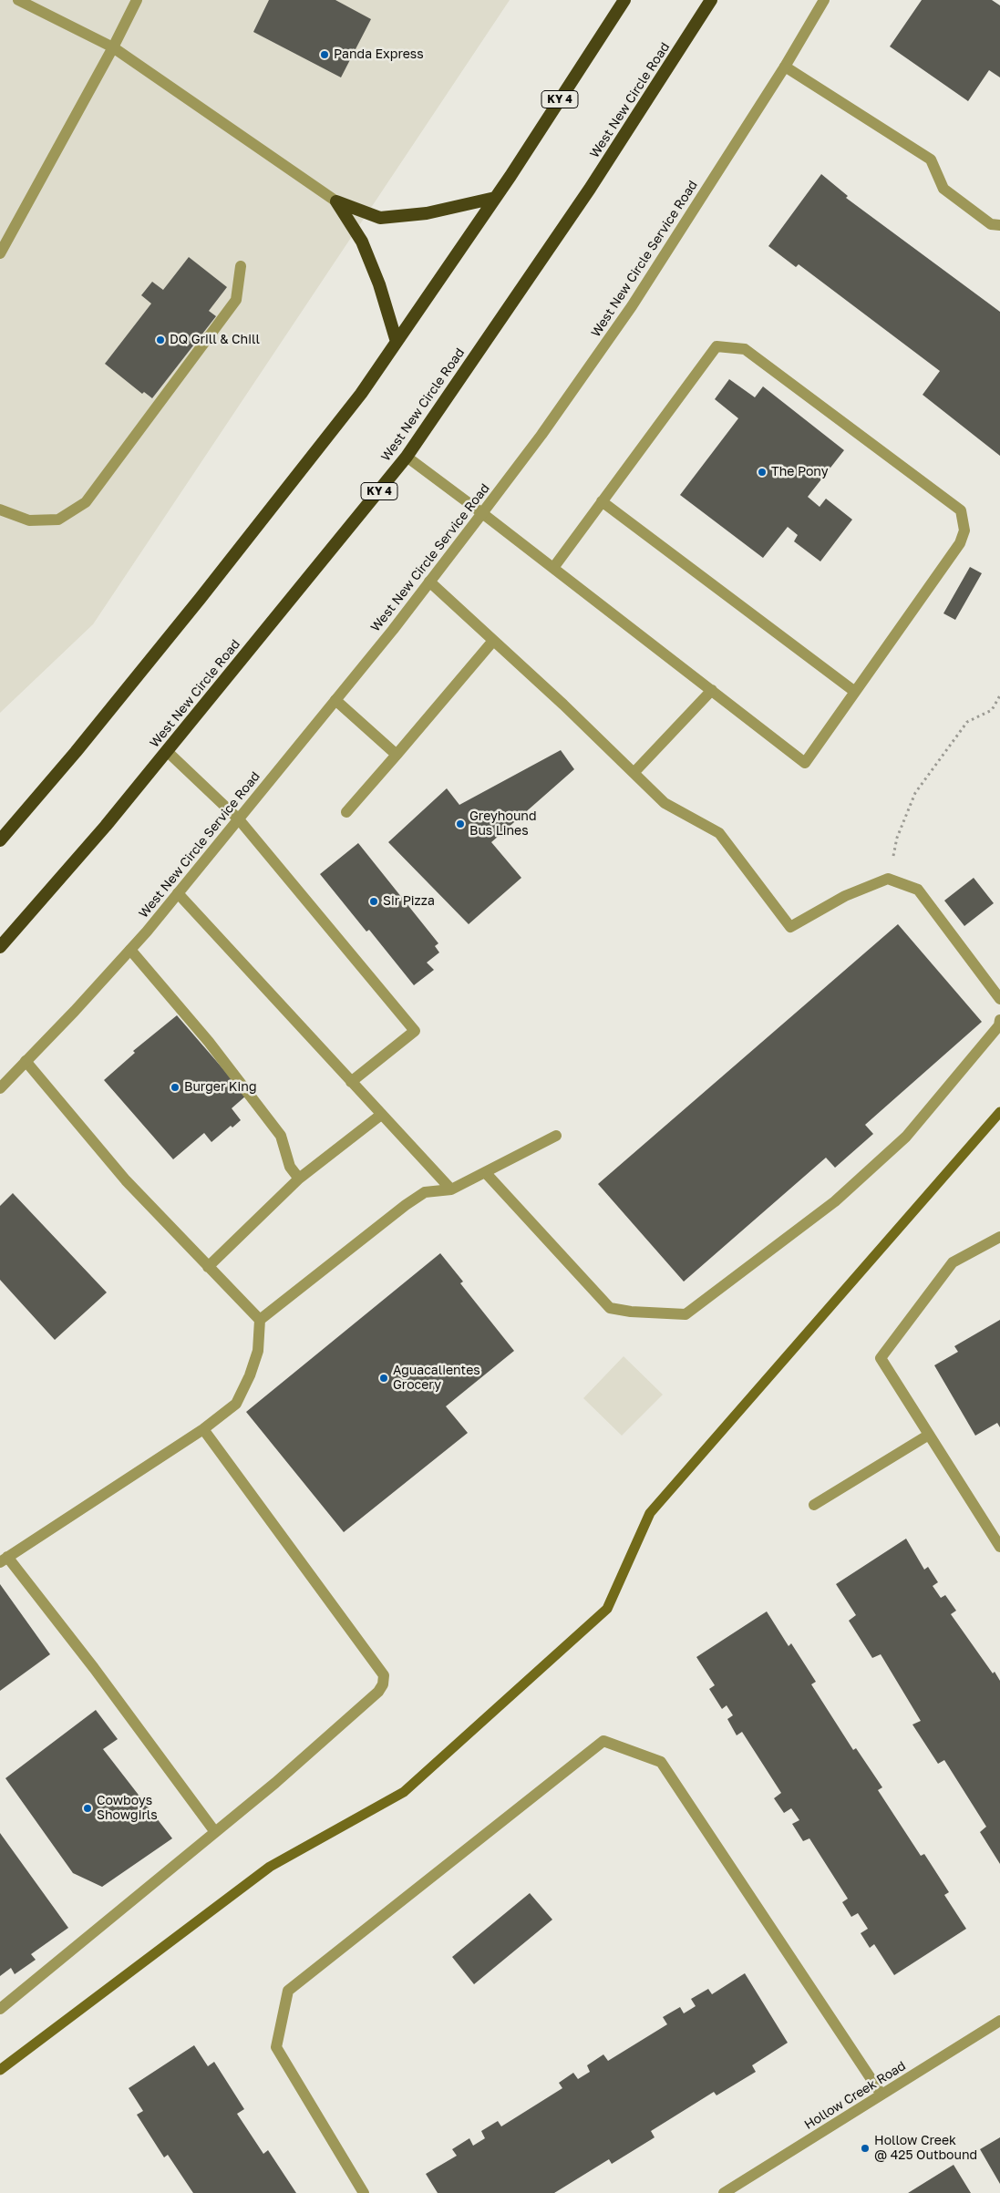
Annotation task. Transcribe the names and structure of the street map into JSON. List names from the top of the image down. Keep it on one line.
{"streets":{"highway":["KY 4","West New Circle Road"],"street":["West New Circle Service Road","Hollow Creek Road"]},"places":["Panda Express","DQ Grill & Chill","The Pony","Greyhound Bus Lines","Sir Pizza","Burger King","Aguacalientes Grocery","Cowboys Showgirls","Hollow Creek @ 425 Outbound"]}
